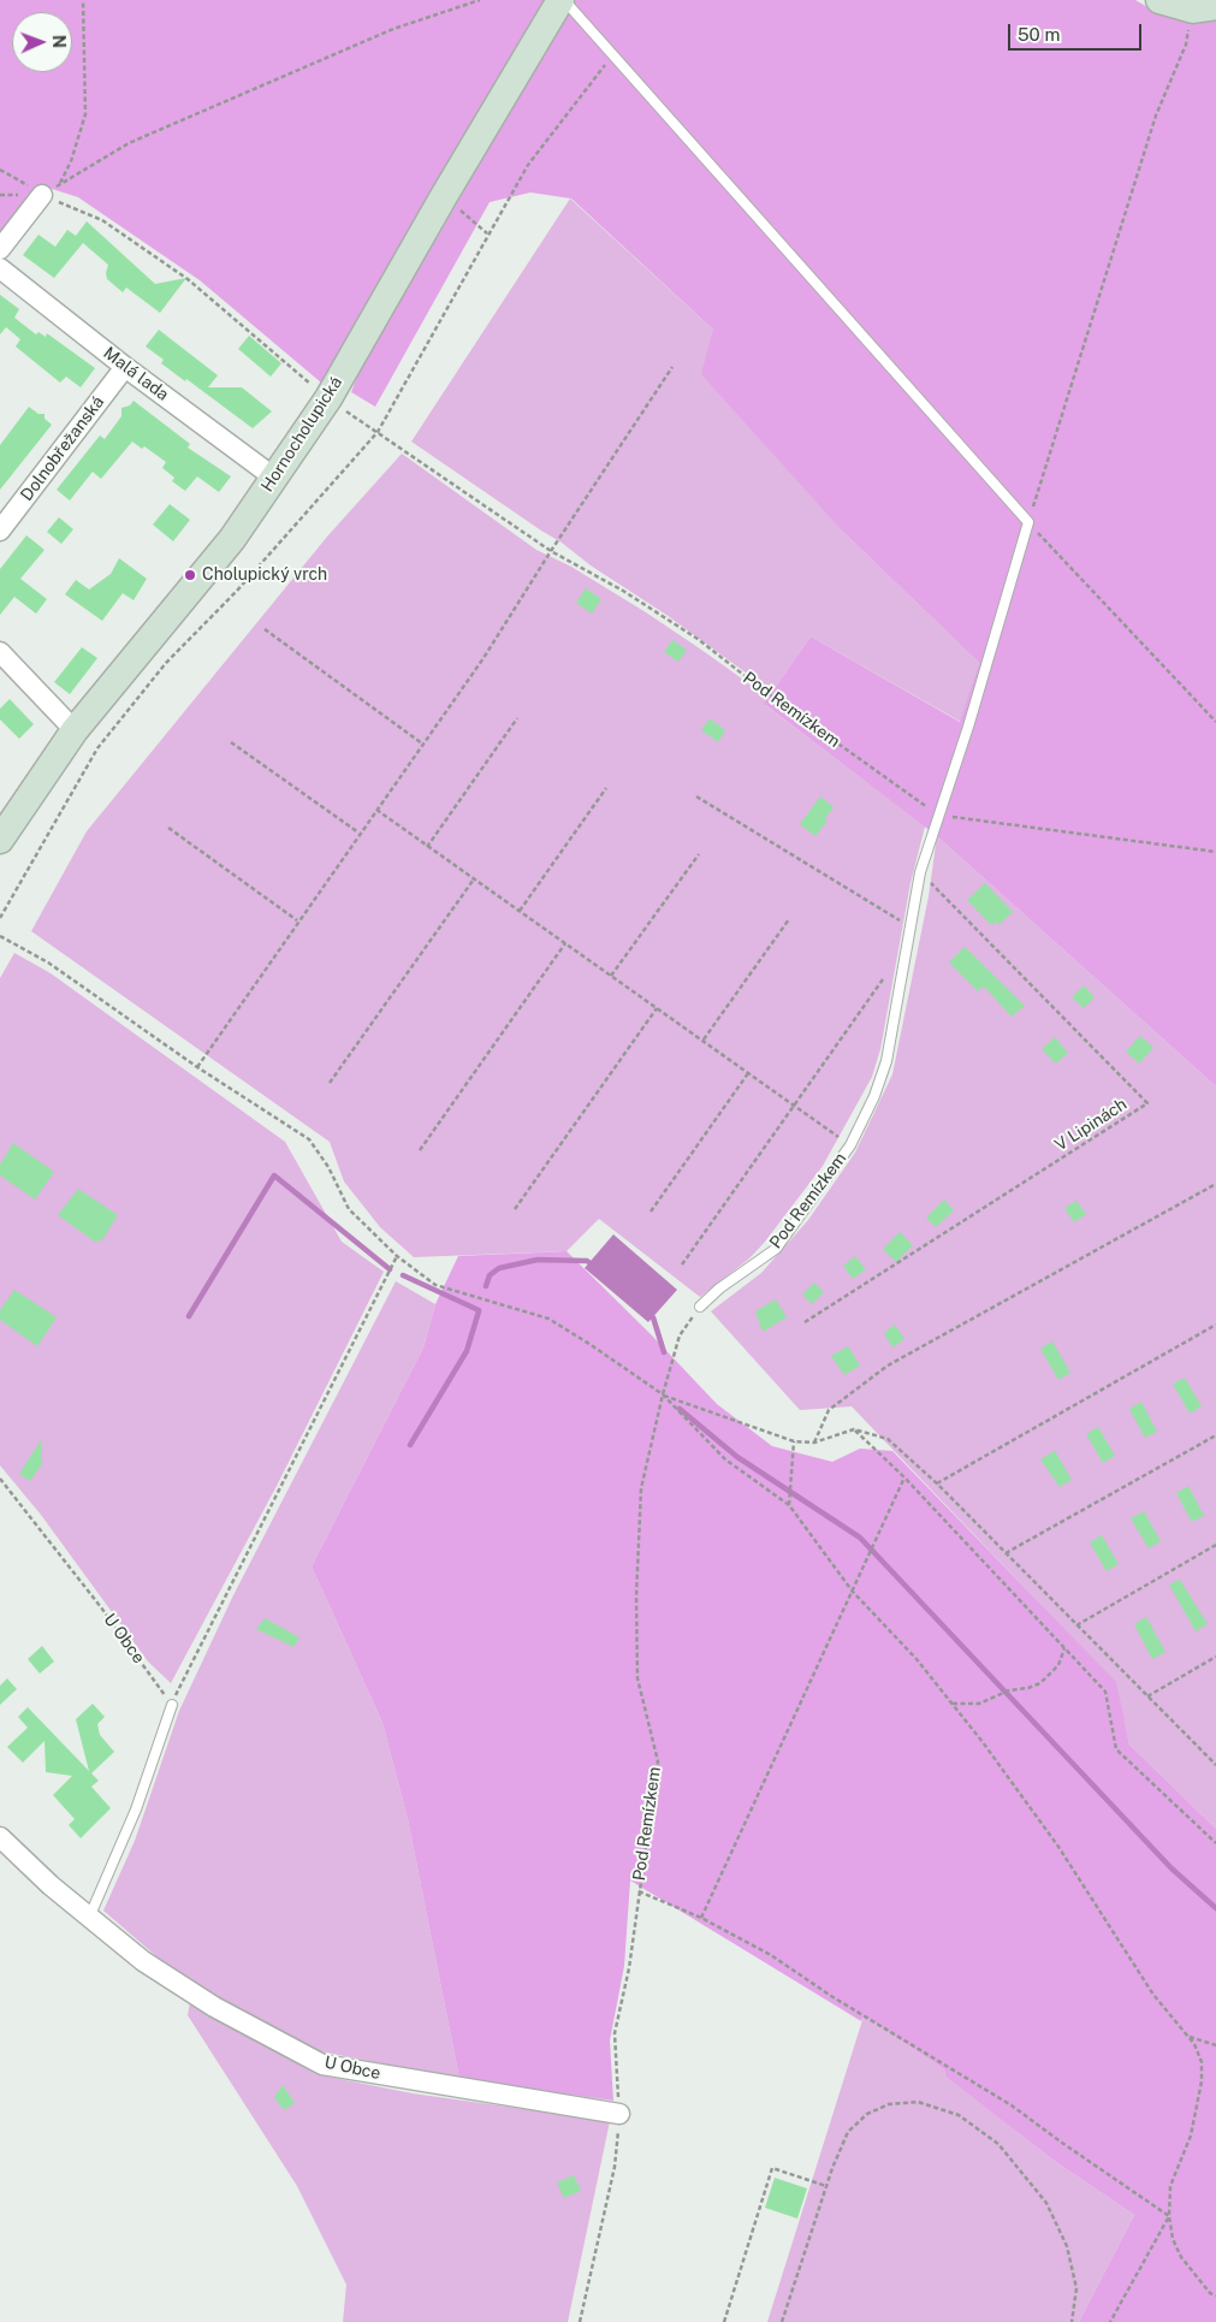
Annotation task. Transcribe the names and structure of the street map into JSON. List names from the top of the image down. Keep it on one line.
{"streets":{"street":["Malá lada","Hornocholupická","Dolnobřežanská","U Obce"],"lane":["Pod Remízkem"],"path":["V Lipinách"]},"crossings":[["Malá lada","Hornocholupická"],["Malá lada","Dolnobřežanská"],["Hornocholupická","Pod Remízkem"],["Pod Remízkem","V Lipinách"],["Pod Remízkem","U Obce"]],"places":["Cholupický vrch"],"scale_bar":"50 m","north":"right"}
